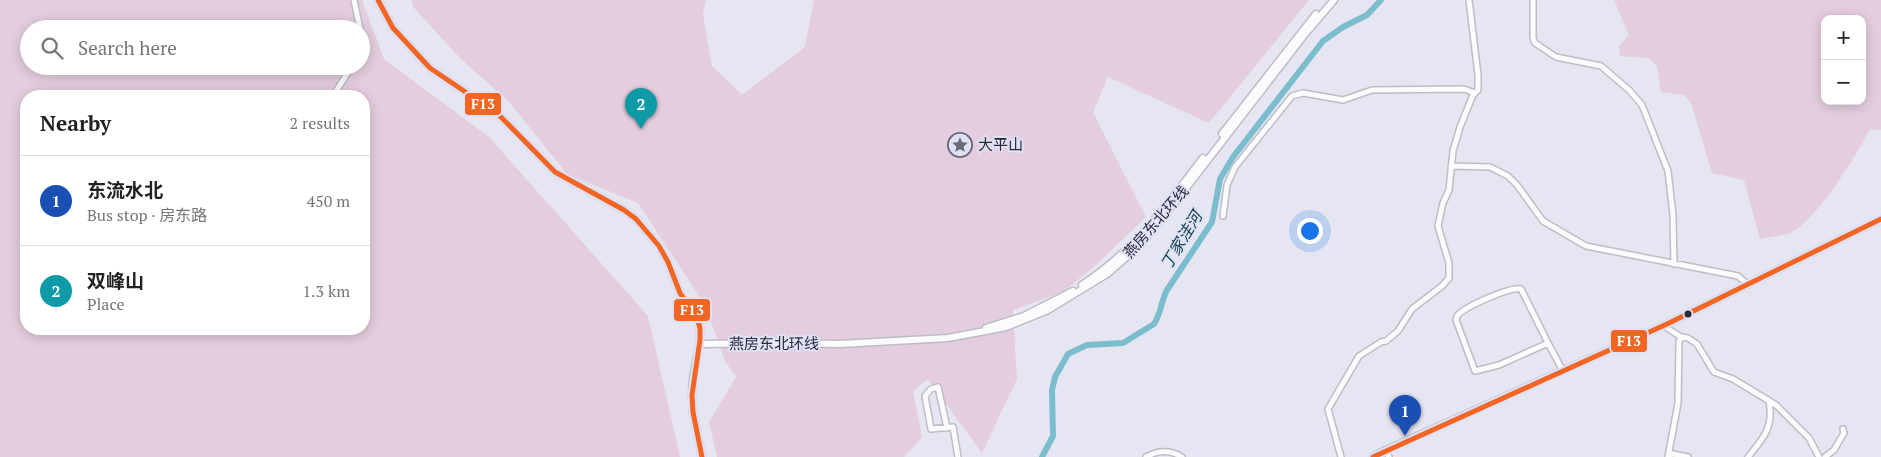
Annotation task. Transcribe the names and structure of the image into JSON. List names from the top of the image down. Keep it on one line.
{"streets":{"main road":["燕房东北环线"]},"water":["丁家洼河"],"places":{"place":["大平山"]},"lines":["transit line F13"],"page":{"map_buttons":["+","−"],"search":"Search here","pins":["2","1"],"heading":["Nearby","2 results"],"list":[{"mark":"1","name":"东流水北","note":"Bus stop · 房东路","value":"450 m"},{"mark":"2","name":"双峰山","note":"Place","value":"1.3 km"}]}}
